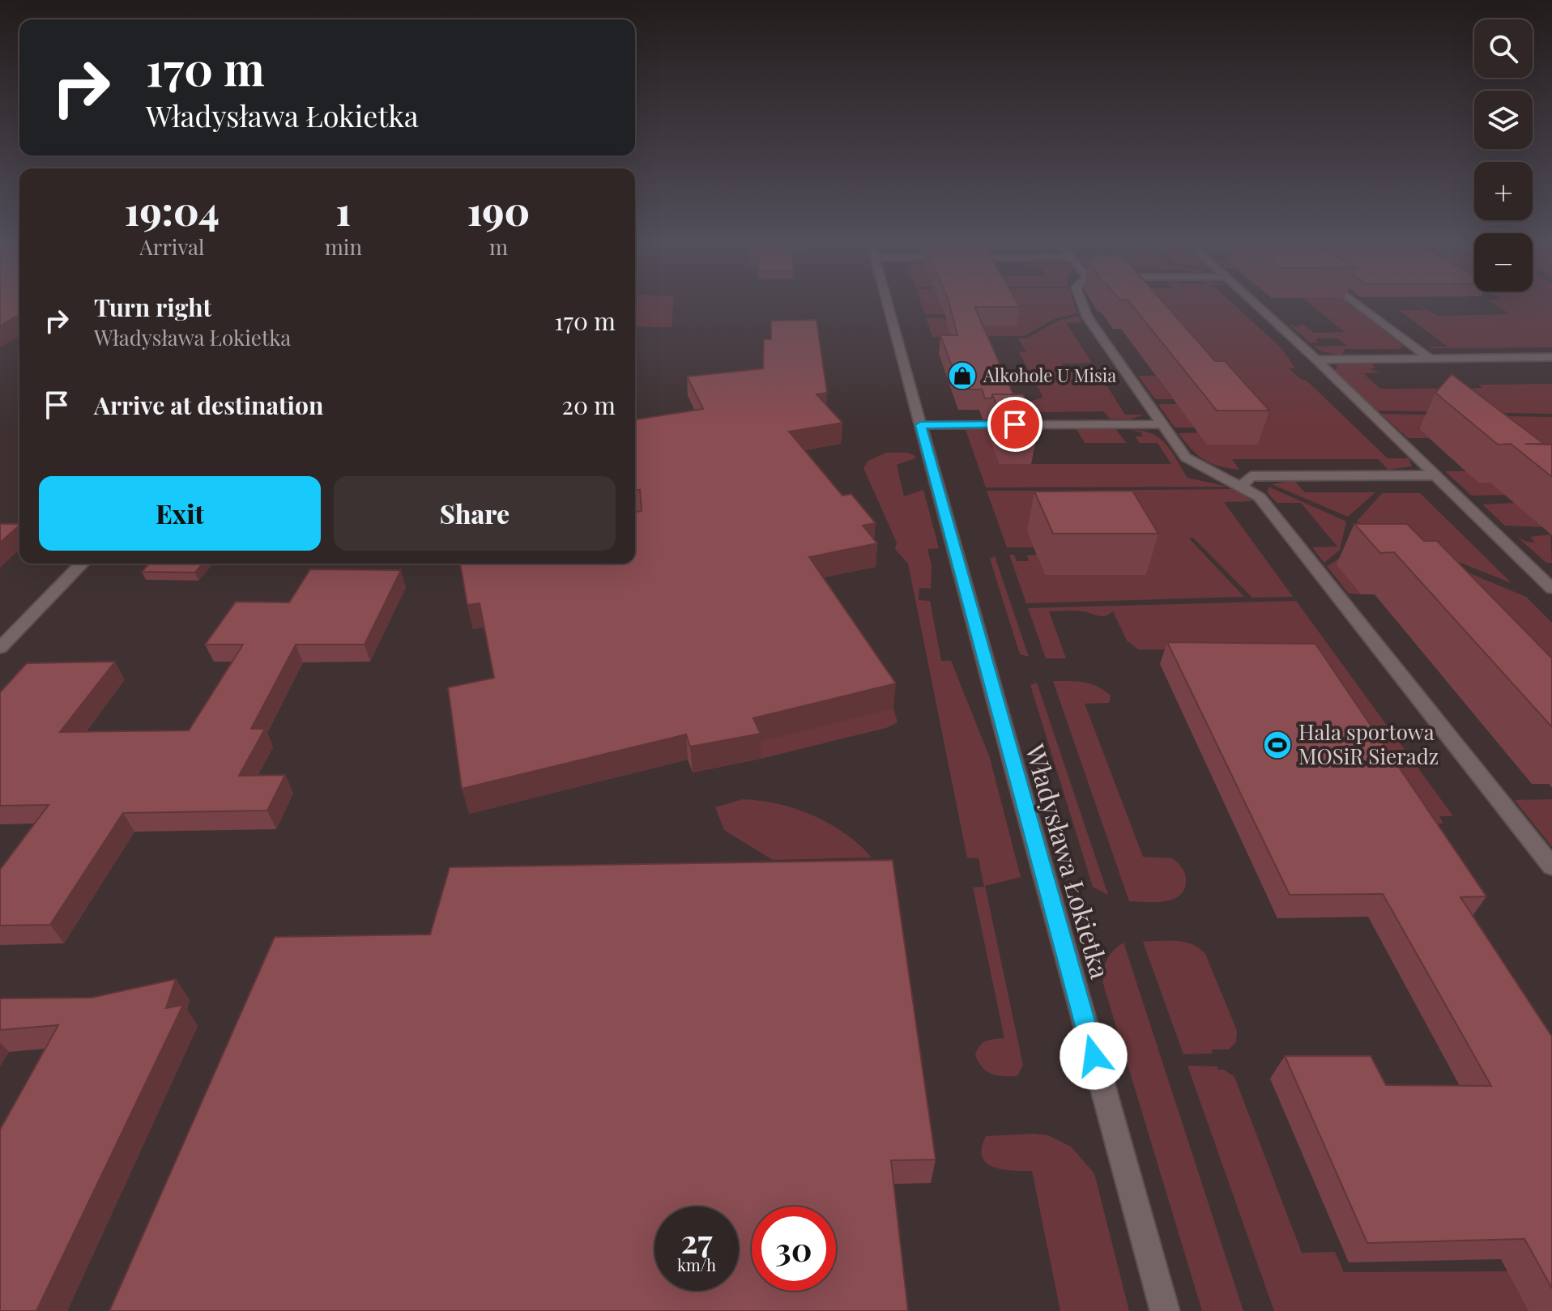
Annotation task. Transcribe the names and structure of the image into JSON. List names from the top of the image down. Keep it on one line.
{"streets":{"street":["Władysława Łokietka"]},"places":{"shop":["Alkohole U Misia"],"sports":["Hala sportowa MOSiR Sieradz"]},"page":{"map_buttons":["+","−"],"turn":["170 m","Władysława Łokietka"],"eta":["19:04","Arrival","1","min","190","m"],"list":[{"name":"Turn right","note":"Władysława Łokietka","value":"170 m"},{"name":"Arrive at destination","value":"20 m"}],"buttons":["Exit","Share"],"speed":"27 km/h","limit":"30"}}
